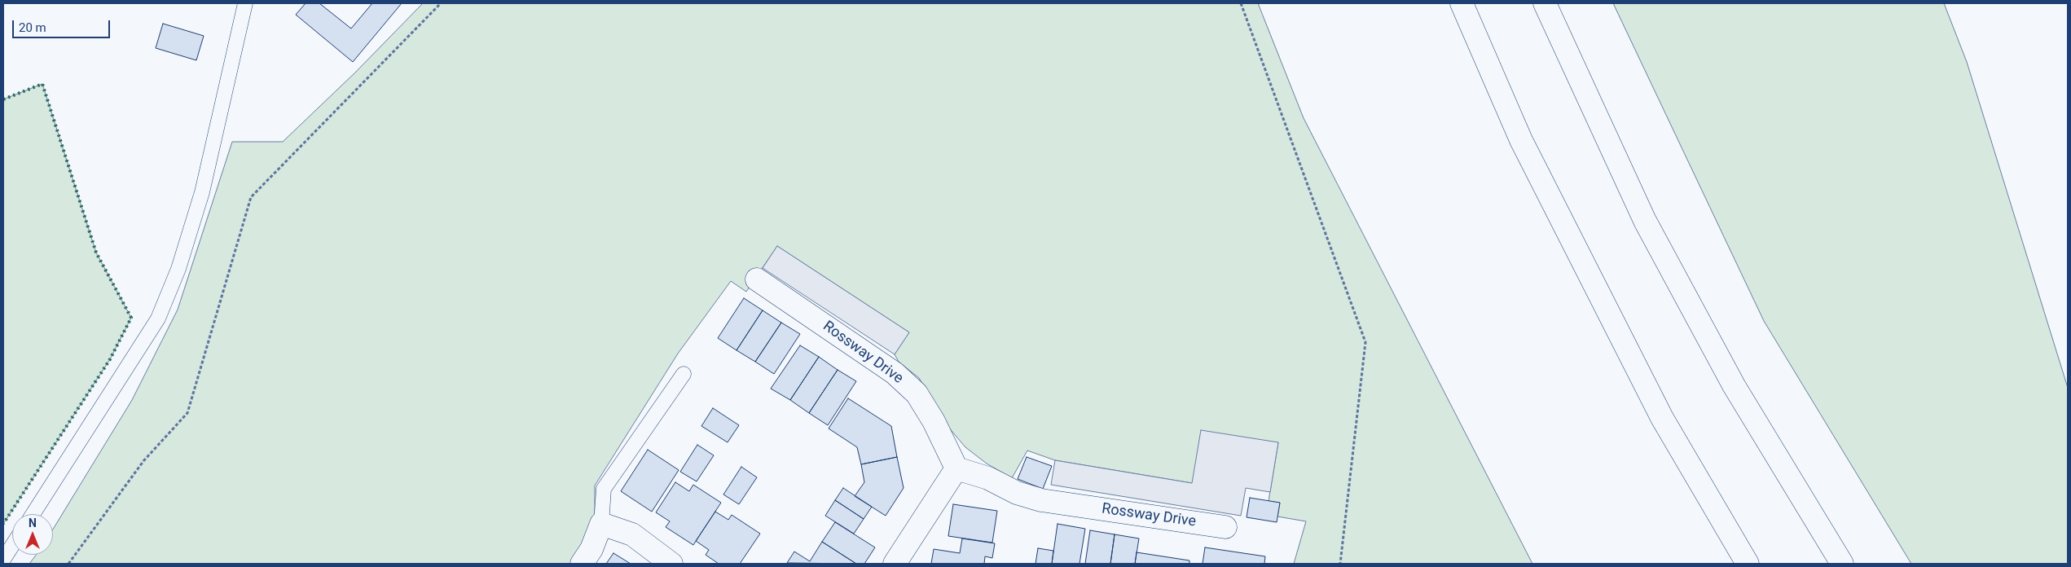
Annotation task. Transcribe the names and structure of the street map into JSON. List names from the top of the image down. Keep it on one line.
{"streets":{"main road":["Rossway Drive"]},"scale_bar":"20 m","north":"top"}
